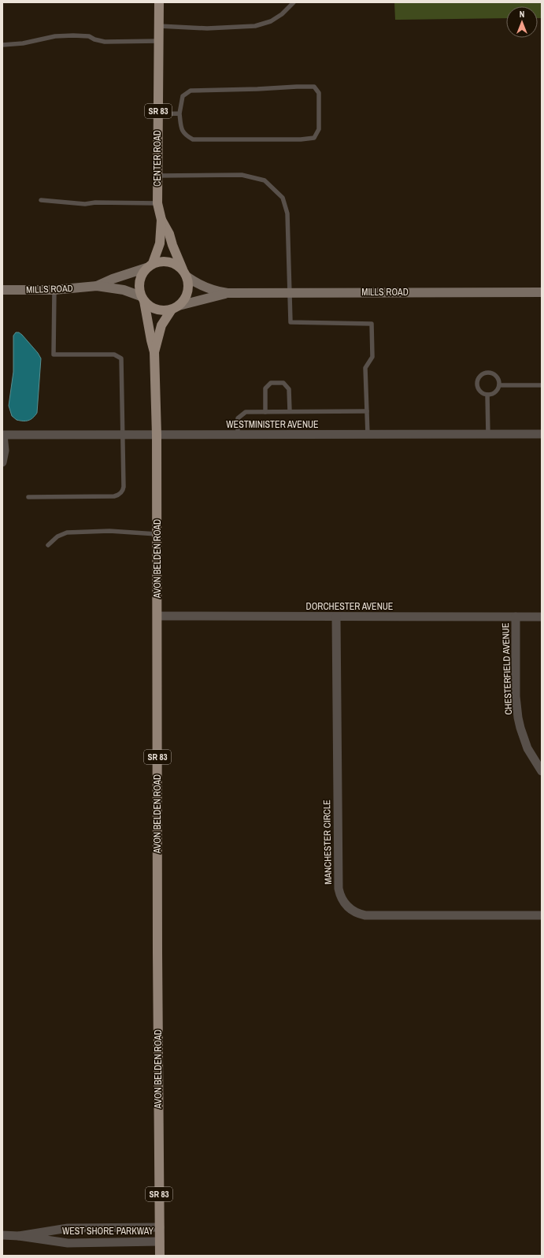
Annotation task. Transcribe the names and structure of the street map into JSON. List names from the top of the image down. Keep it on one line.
{"streets":{"main road":["SR 83","CENTER ROAD","AVON BELDEN ROAD"],"street":["MILLS ROAD","WESTMINISTER AVENUE","DORCHESTER AVENUE","CHESTERFIELD AVENUE","MANCHESTER CIRCLE","WEST SHORE PARKWAY"]},"crossings":[["CENTER ROAD","MILLS ROAD"],["CENTER ROAD","AVON BELDEN ROAD"],["MILLS ROAD","AVON BELDEN ROAD"],["WESTMINISTER AVENUE","AVON BELDEN ROAD"],["AVON BELDEN ROAD","DORCHESTER AVENUE"],["AVON BELDEN ROAD","WEST SHORE PARKWAY"],["DORCHESTER AVENUE","CHESTERFIELD AVENUE"],["DORCHESTER AVENUE","MANCHESTER CIRCLE"]],"north":"top"}
